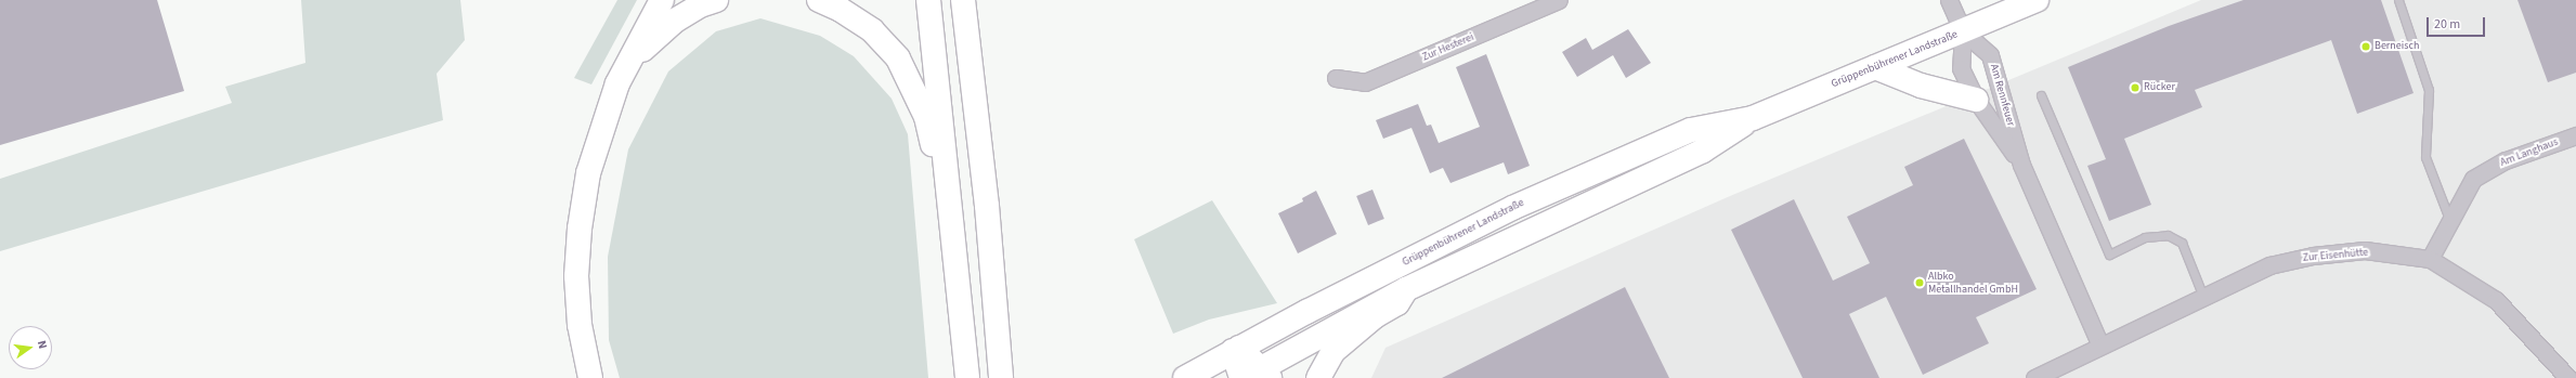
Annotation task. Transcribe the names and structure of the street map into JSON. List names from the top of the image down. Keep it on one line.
{"streets":{"main road":["Grüppenbührener Landstraße"],"street":["Zur Hesterei","Am Rennfeuer","Am Langhaus","Zur Eisenhütte"]},"crossings":[["Grüppenbührener Landstraße","Am Rennfeuer"],["Am Rennfeuer","Zur Eisenhütte"],["Am Langhaus","Zur Eisenhütte"]],"places":["Berneisch","Rücker","Albko Metallhandel GmbH"],"scale_bar":"20 m","north":"right"}
